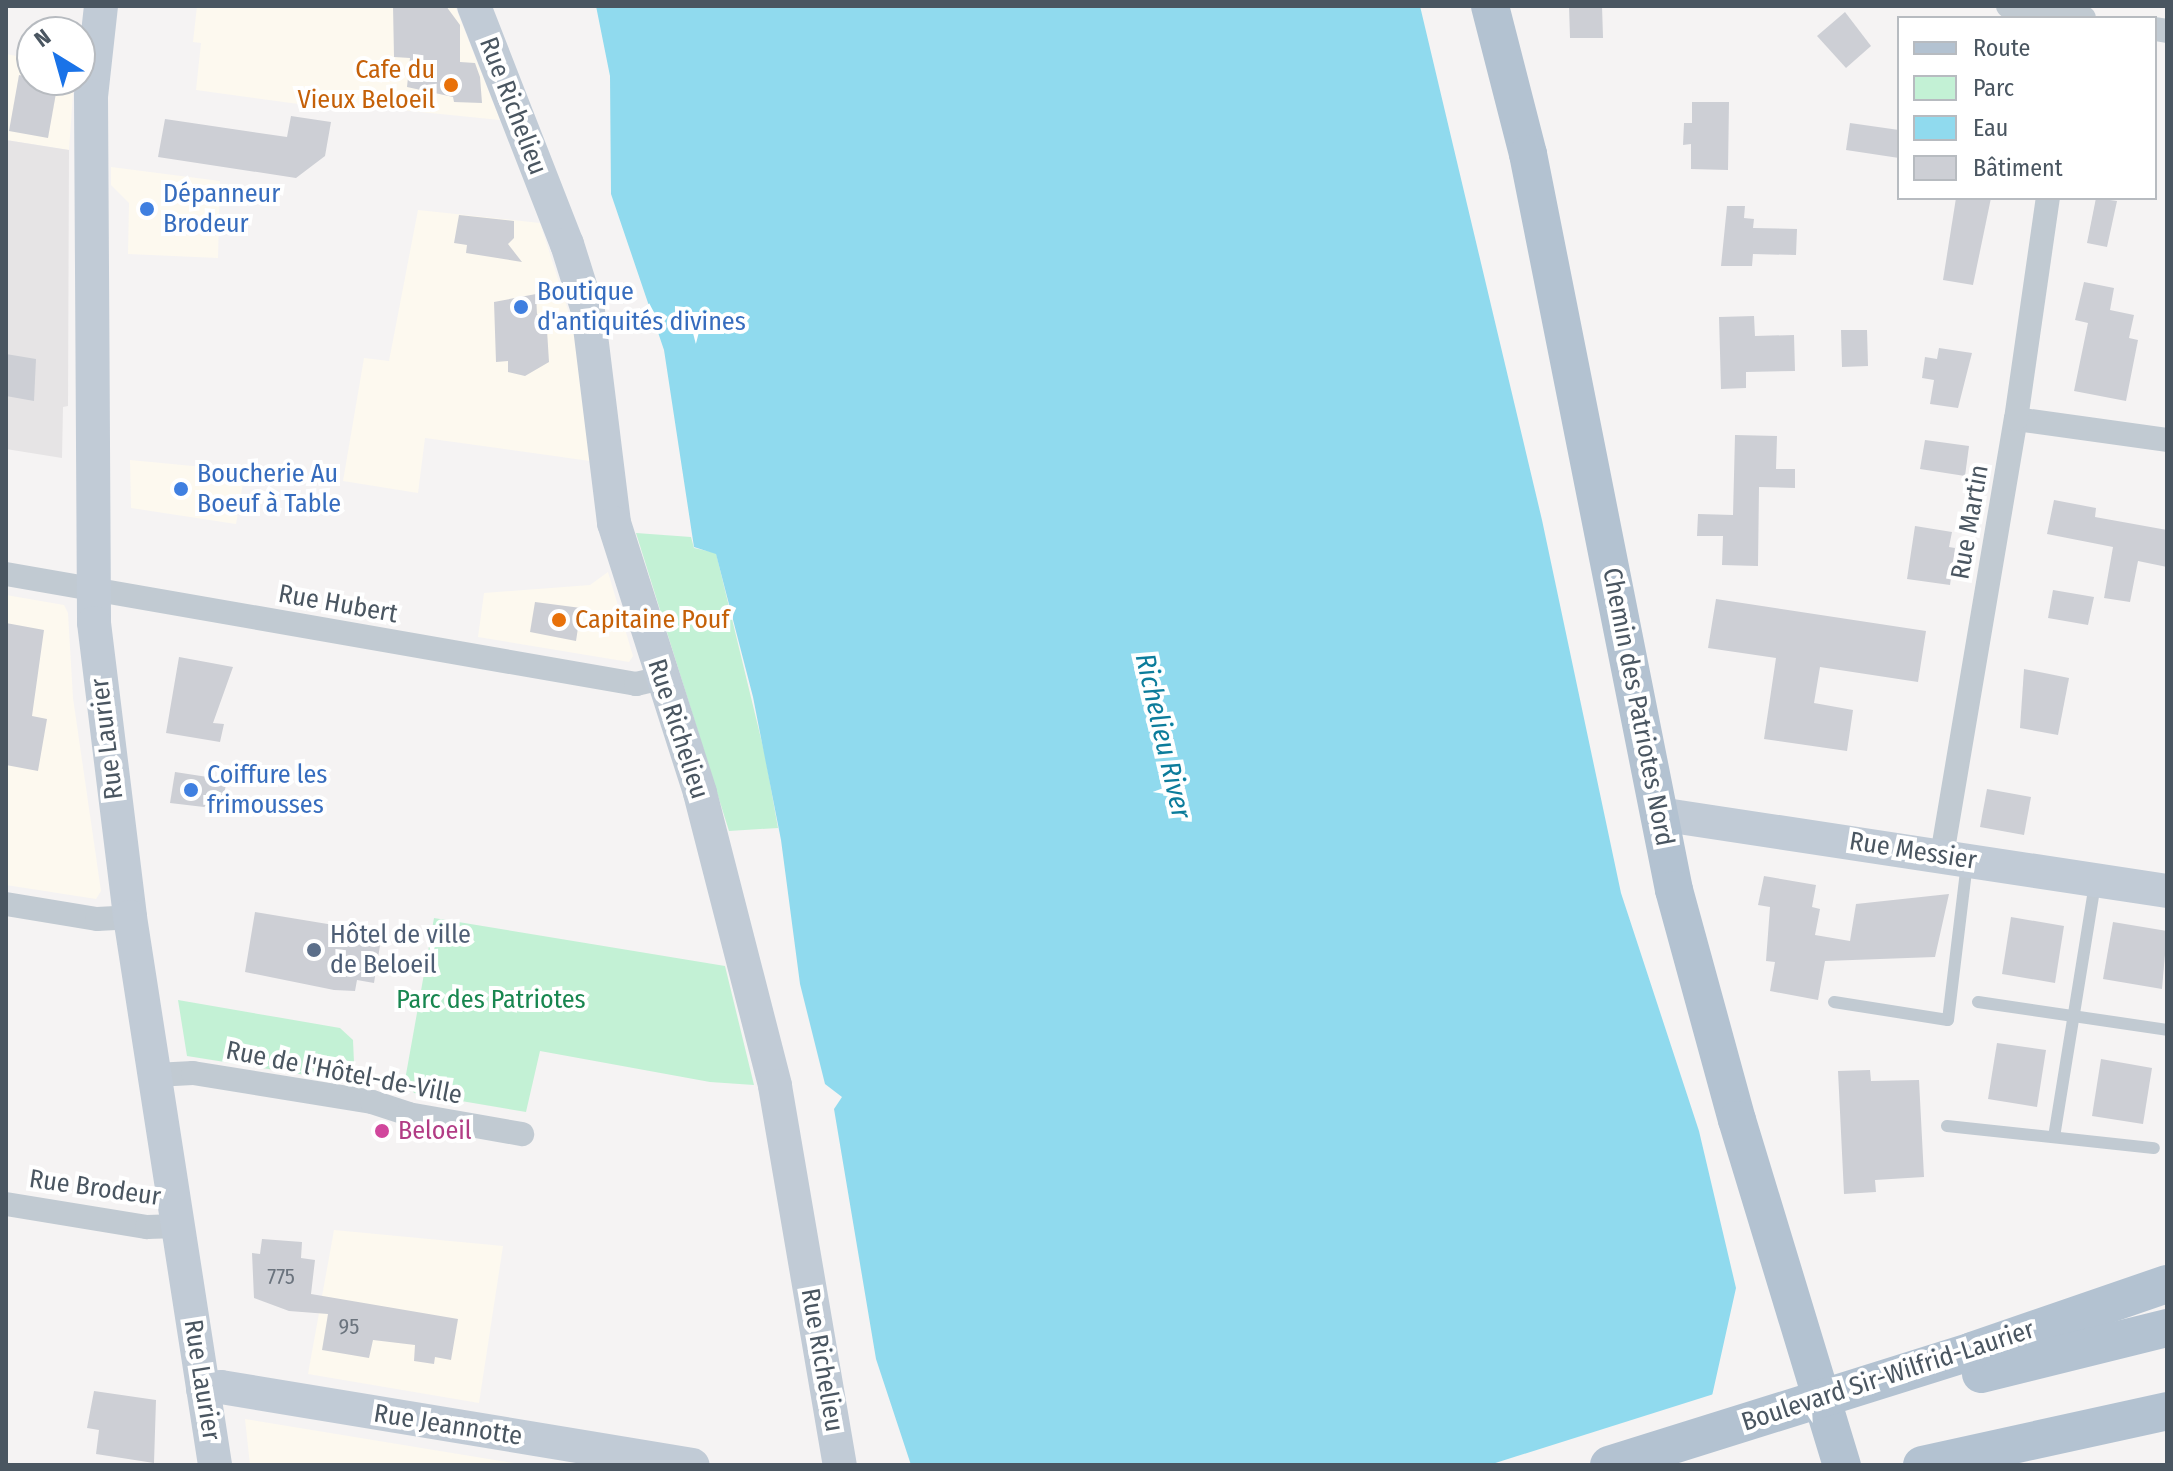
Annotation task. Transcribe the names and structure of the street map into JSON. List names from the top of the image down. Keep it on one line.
{"streets":{"main road":["Chemin des Patriotes Nord","Boulevard Sir-Wilfrid-Laurier"],"street":["Rue Richelieu","Rue Martin","Rue Hubert","Rue Laurier","Rue Messier","Rue de l'Hôtel-de-Ville","Rue Brodeur","Rue Jeannotte"]},"crossings":[["Rue Richelieu","Rue Hubert"],["Rue Martin","Rue Messier"],["Rue Hubert","Rue Laurier"],["Chemin des Patriotes Nord","Rue Messier"],["Rue Laurier","Rue de l'Hôtel-de-Ville"],["Rue Laurier","Rue Brodeur"],["Rue Laurier","Rue Jeannotte"]],"water":["Richelieu River"],"parks":["Parc des Patriotes"],"places":["Cafe du Vieux Beloeil","Dépanneur Brodeur","Boutique d'antiquités divines","Boucherie Au Boeuf à Table","Capitaine Pouf","Coiffure les frimousses","Hôtel de ville de Beloeil","Beloeil"],"house_numbers":["775","95"],"legend":["Route","Parc","Eau","Bâtiment"],"north":"top left"}
